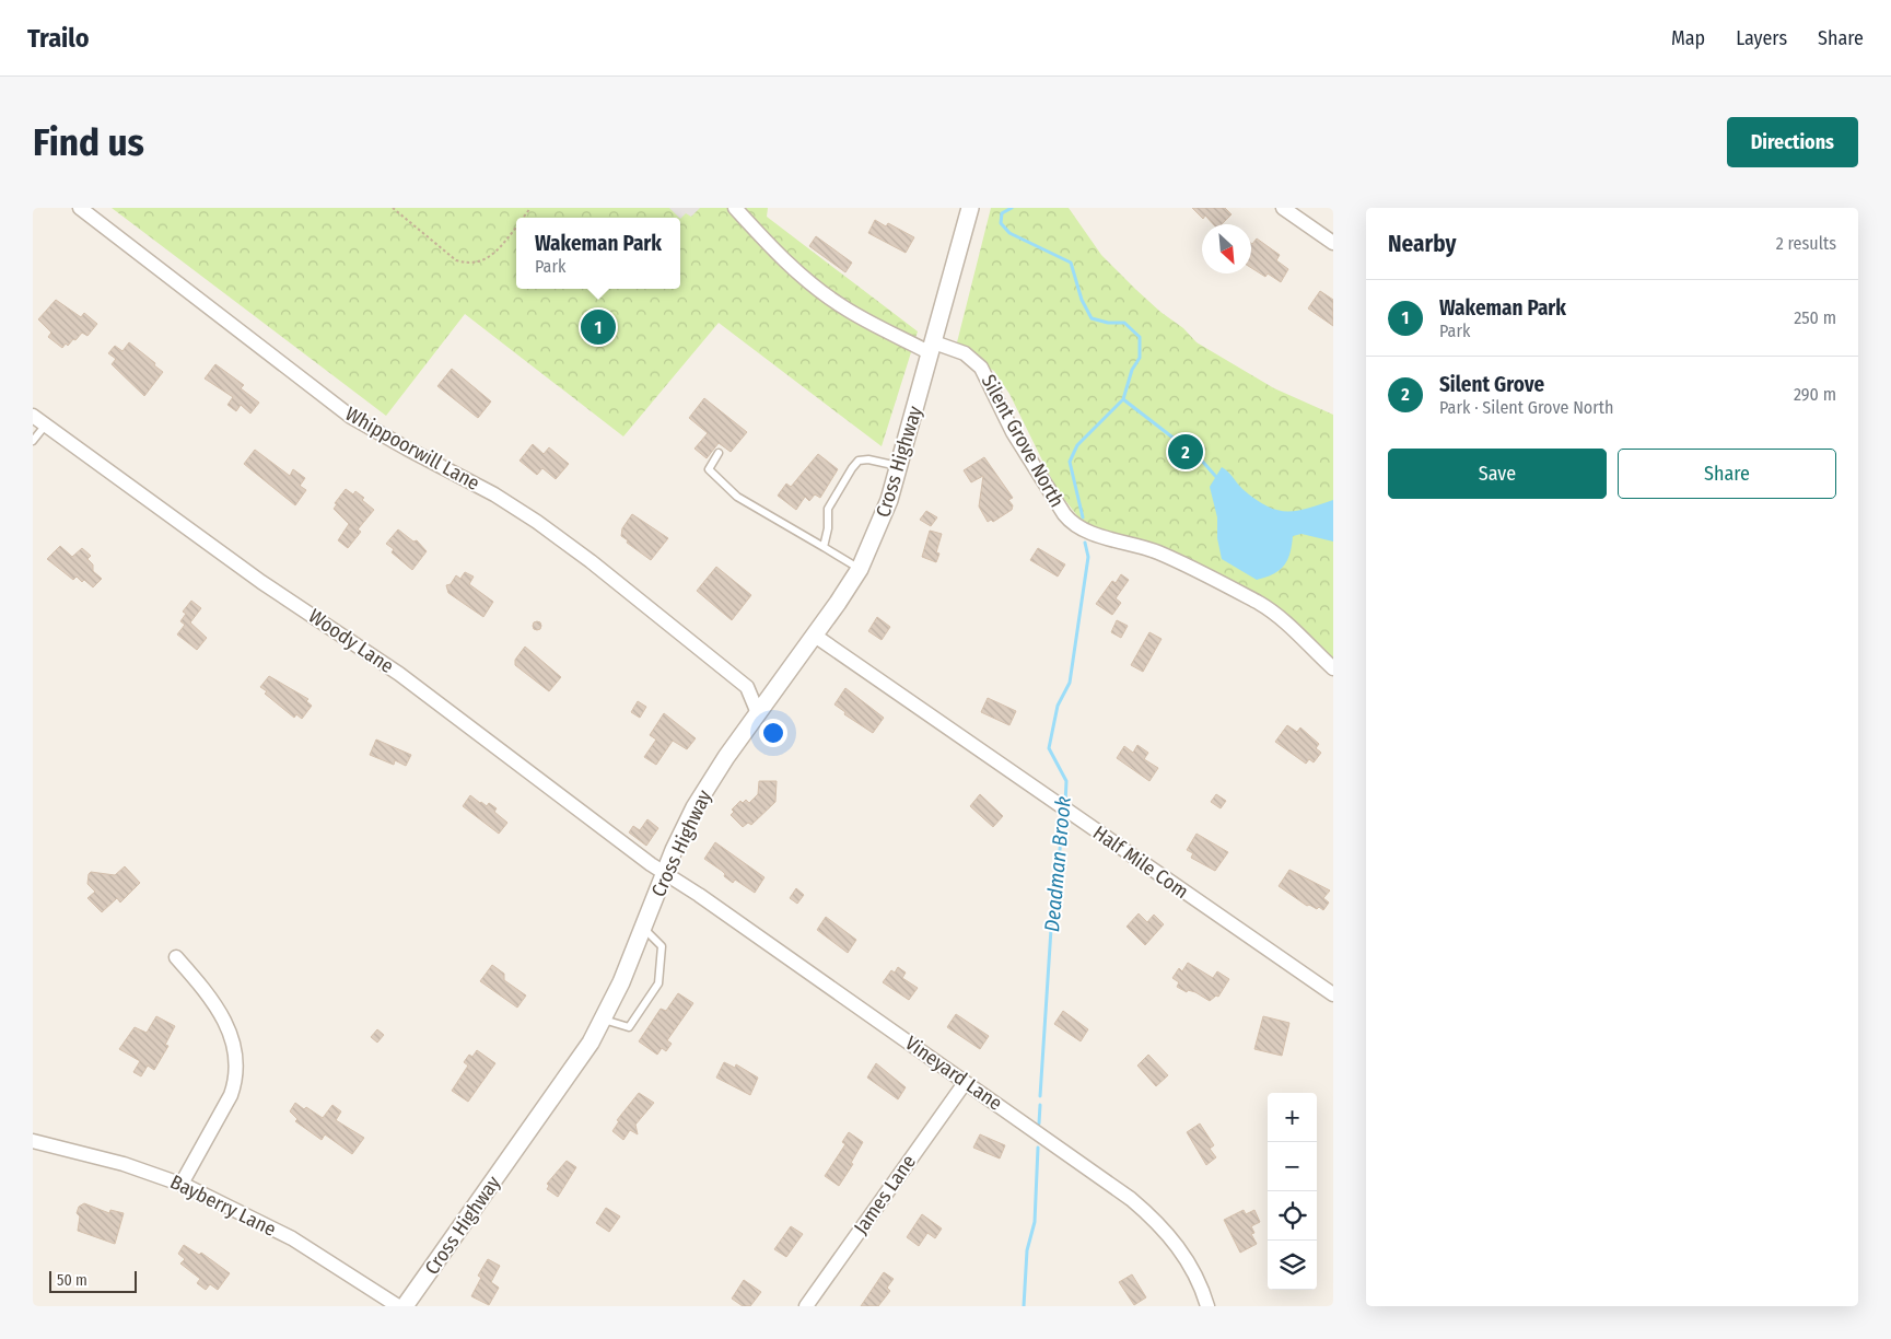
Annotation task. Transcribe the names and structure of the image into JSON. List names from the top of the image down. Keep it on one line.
{"streets":{"street":["Silent Grove North","Whippoorwill Lane","Cross Highway","Woody Lane","Half Mile Com","Vineyard Lane","James Lane","Bayberry Lane"]},"crossings":[["Silent Grove North","Cross Highway"],["Whippoorwill Lane","Cross Highway"],["Cross Highway","Woody Lane"],["Cross Highway","Half Mile Com"],["Cross Highway","Vineyard Lane"],["Woody Lane","Vineyard Lane"],["Vineyard Lane","James Lane"]],"water":["Deadman Brook"],"scale_bar":"50 m","north":"bottom right","page":{"header":"Trailo","nav":["Map","Layers","Share"],"buttons":["Directions",["Save","Share"]],"title":"Find us","heading":["Nearby","2 results"],"popup":["Wakeman Park","Park"],"list":[{"mark":"1","name":"Wakeman Park","note":"Park","value":"250 m"},{"mark":"2","name":"Silent Grove","note":"Park · Silent Grove North","value":"290 m"}],"pins":["1","2"],"map_buttons":["+","−"],"scale":"50 m"}}
